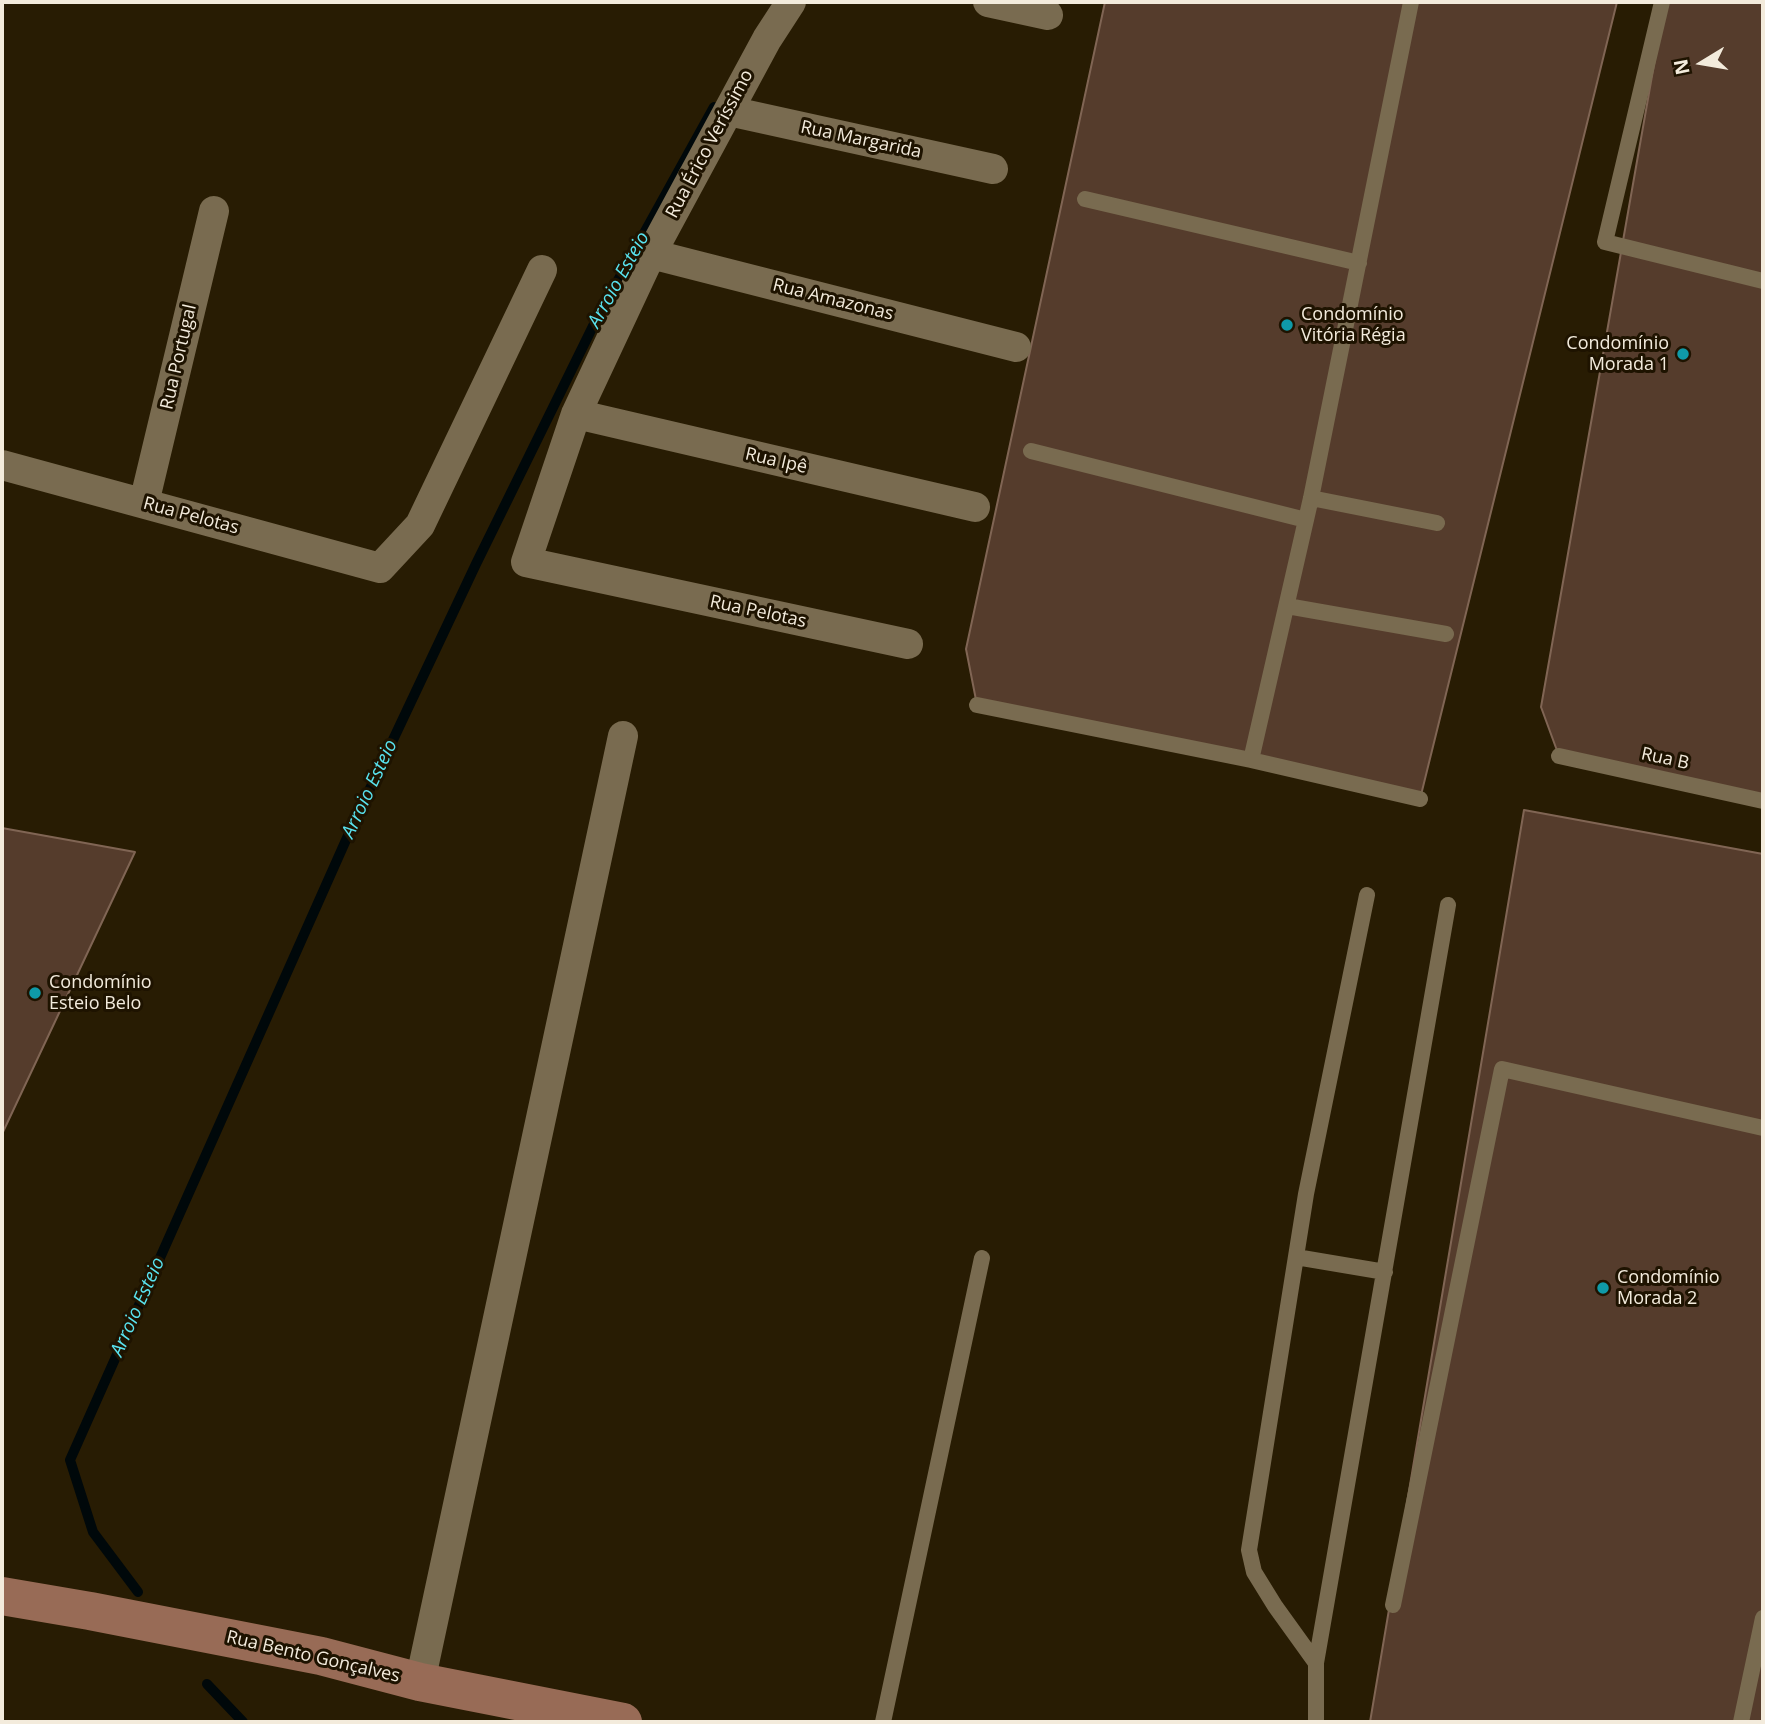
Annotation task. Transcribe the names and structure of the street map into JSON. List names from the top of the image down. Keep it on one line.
{"streets":{"main road":["Rua Bento Gonçalves"],"street":["Rua Margarida","Rua Érico Veríssimo","Rua Amazonas","Rua Portugal","Rua Ipê","Rua Pelotas"],"lane":["Rua B"]},"crossings":[["Rua Margarida","Rua Érico Veríssimo"],["Rua Érico Veríssimo","Rua Amazonas"],["Rua Érico Veríssimo","Rua Ipê"],["Rua Érico Veríssimo","Rua Pelotas"],["Rua Portugal","Rua Pelotas"]],"water":["Arroio Esteio"],"places":["Condomínio Vitória Régia","Condomínio Morada 1","Condomínio Esteio Belo","Condomínio Morada 2"],"north":"left"}
